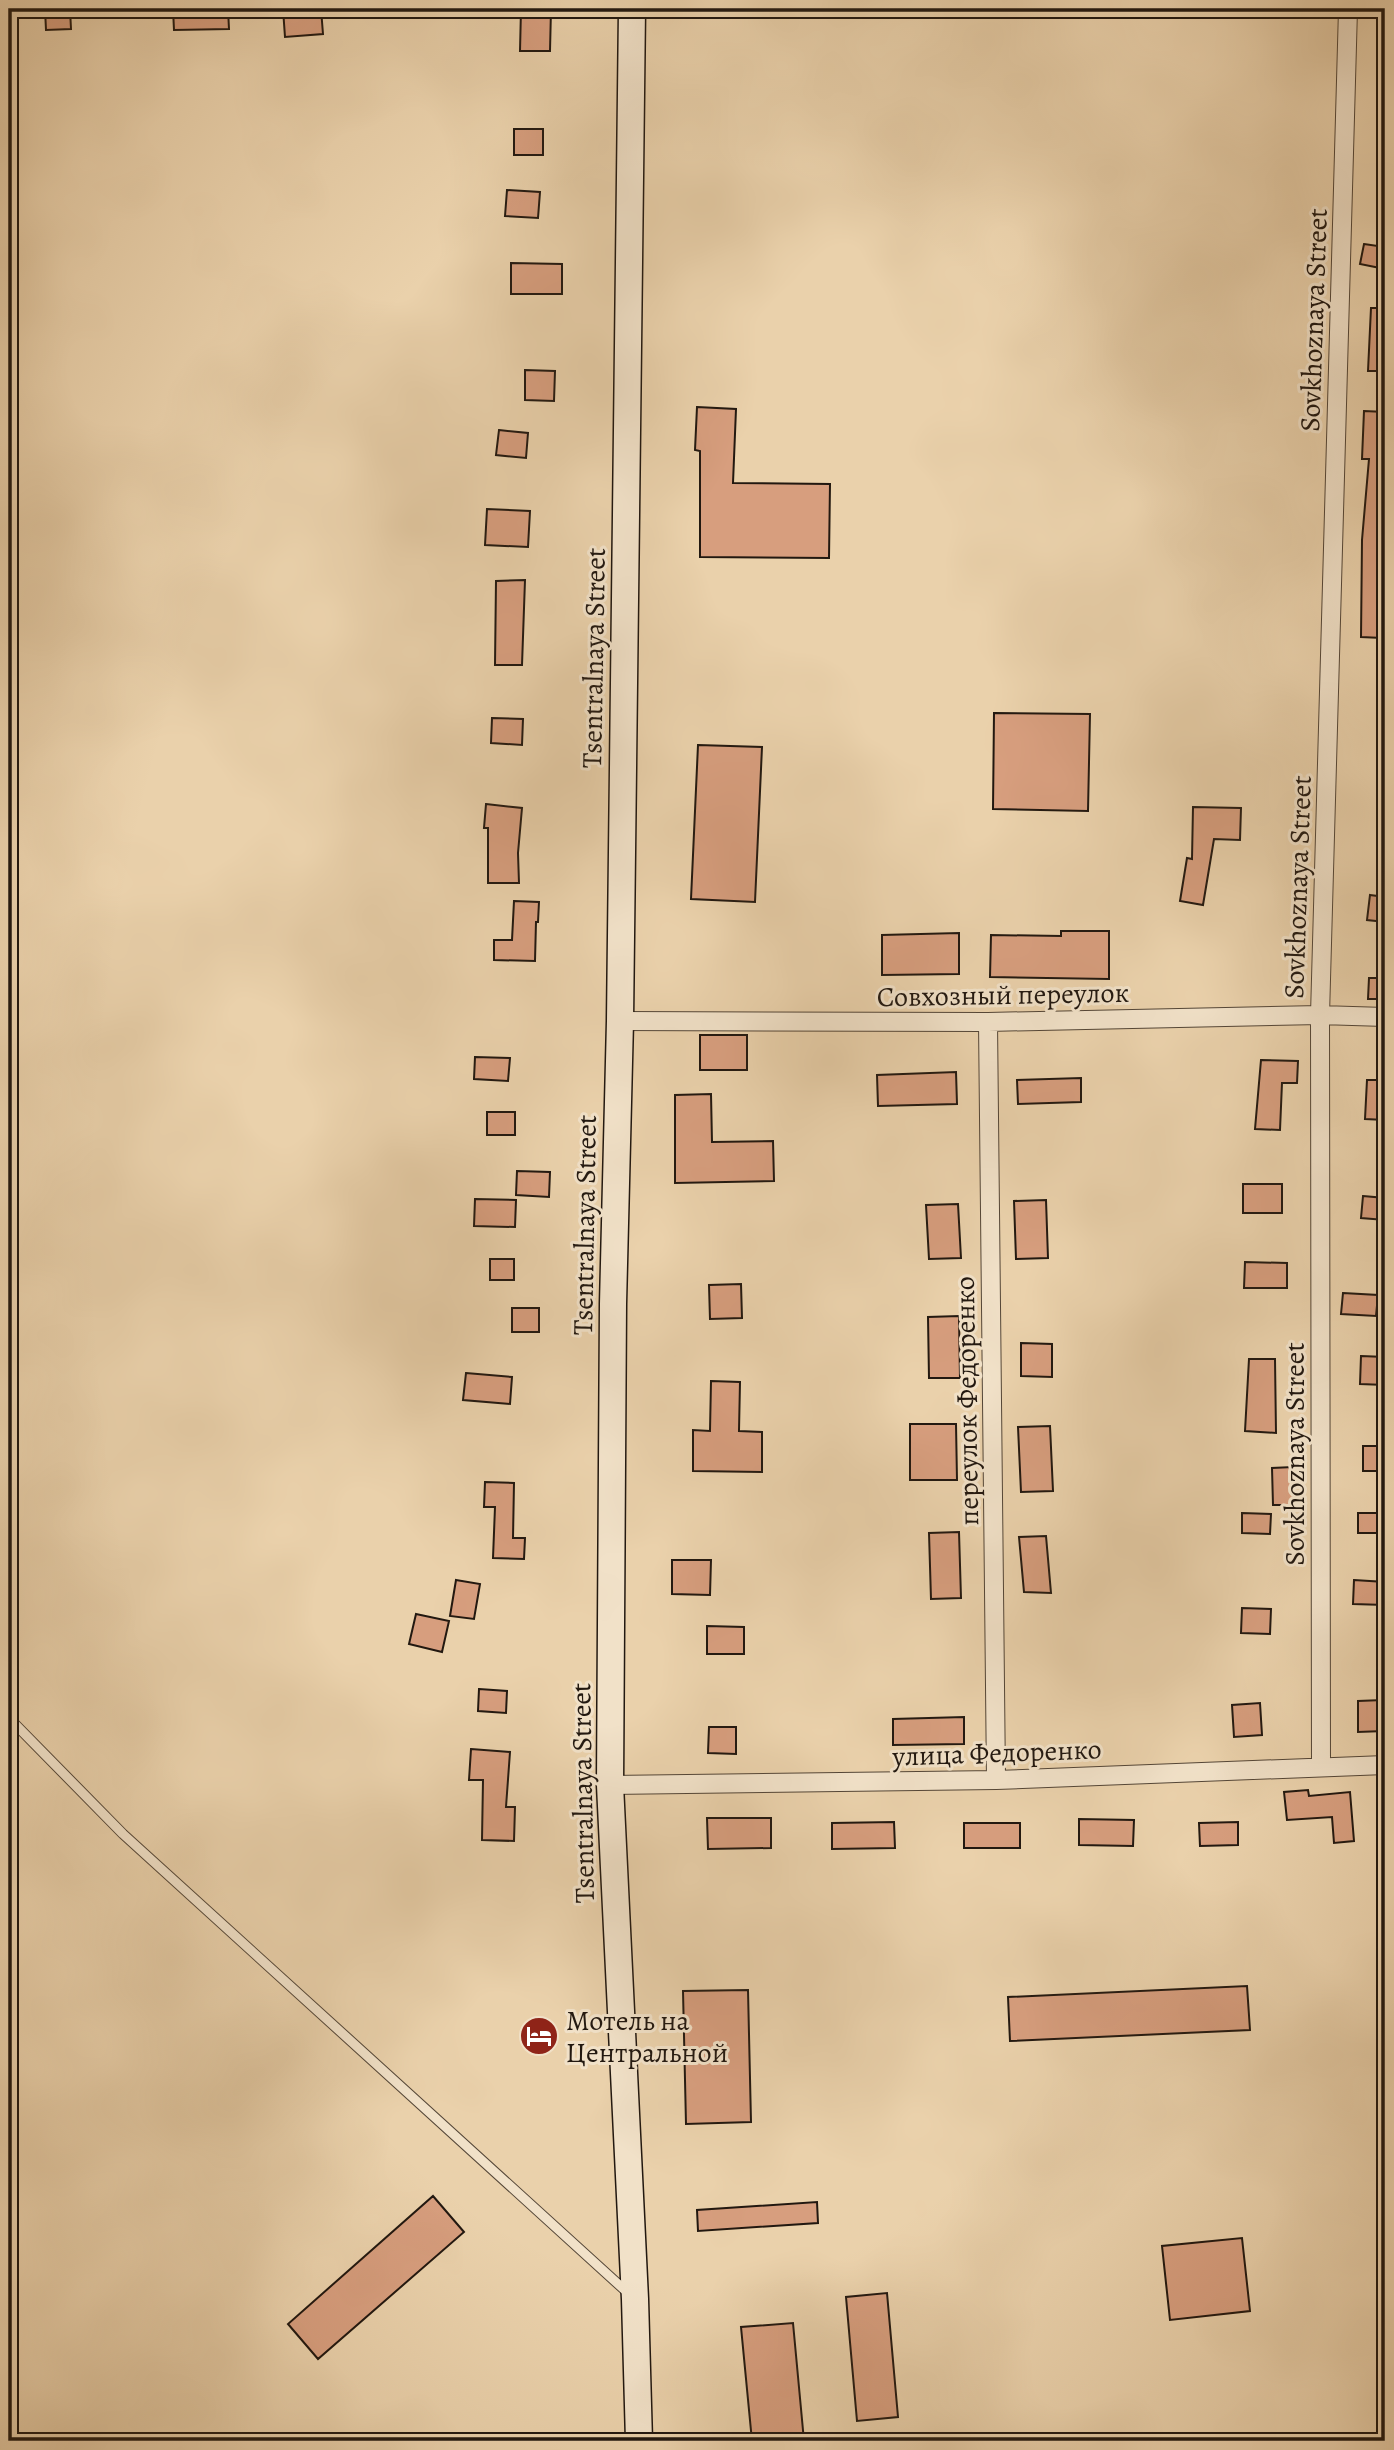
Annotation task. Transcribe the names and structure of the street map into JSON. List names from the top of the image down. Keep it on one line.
{"streets":{"street":["Sovkhoznaya Street","Tsentralnaya Street","Совхозный переулок","переулок Федоренко","улица Федоренко"]},"crossings":[["Sovkhoznaya Street","Совхозный переулок"],["Sovkhoznaya Street","улица Федоренко"],["Tsentralnaya Street","Совхозный переулок"],["Tsentralnaya Street","улица Федоренко"],["Совхозный переулок","переулок Федоренко"],["переулок Федоренко","улица Федоренко"]],"places":{"hotel":["Мотель на Центральной"]}}
